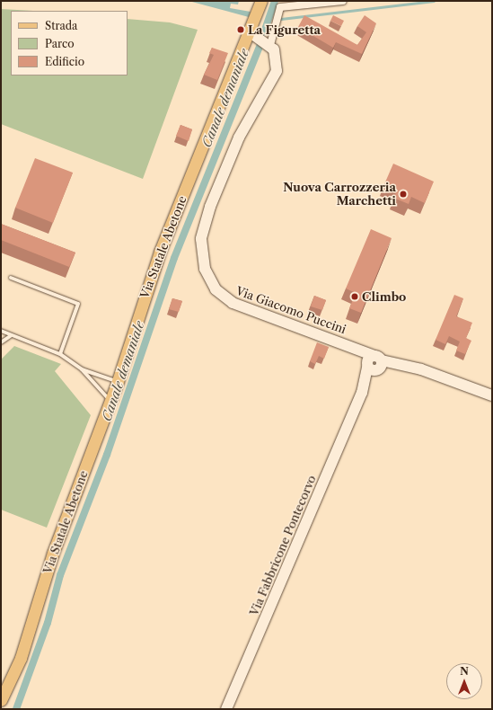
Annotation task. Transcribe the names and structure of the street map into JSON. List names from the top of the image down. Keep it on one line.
{"streets":{"main road":["Via Statale Abetone"],"street":["Via Giacomo Puccini","Via Fabbricone Pontecorvo"]},"crossings":[["Via Giacomo Puccini","Via Fabbricone Pontecorvo"]],"water":["Canale demaniale"],"places":["La Figuretta","Nuova Carrozzeria Marchetti","Climbo"],"legend":["Strada","Parco","Edificio"],"north":"top"}
